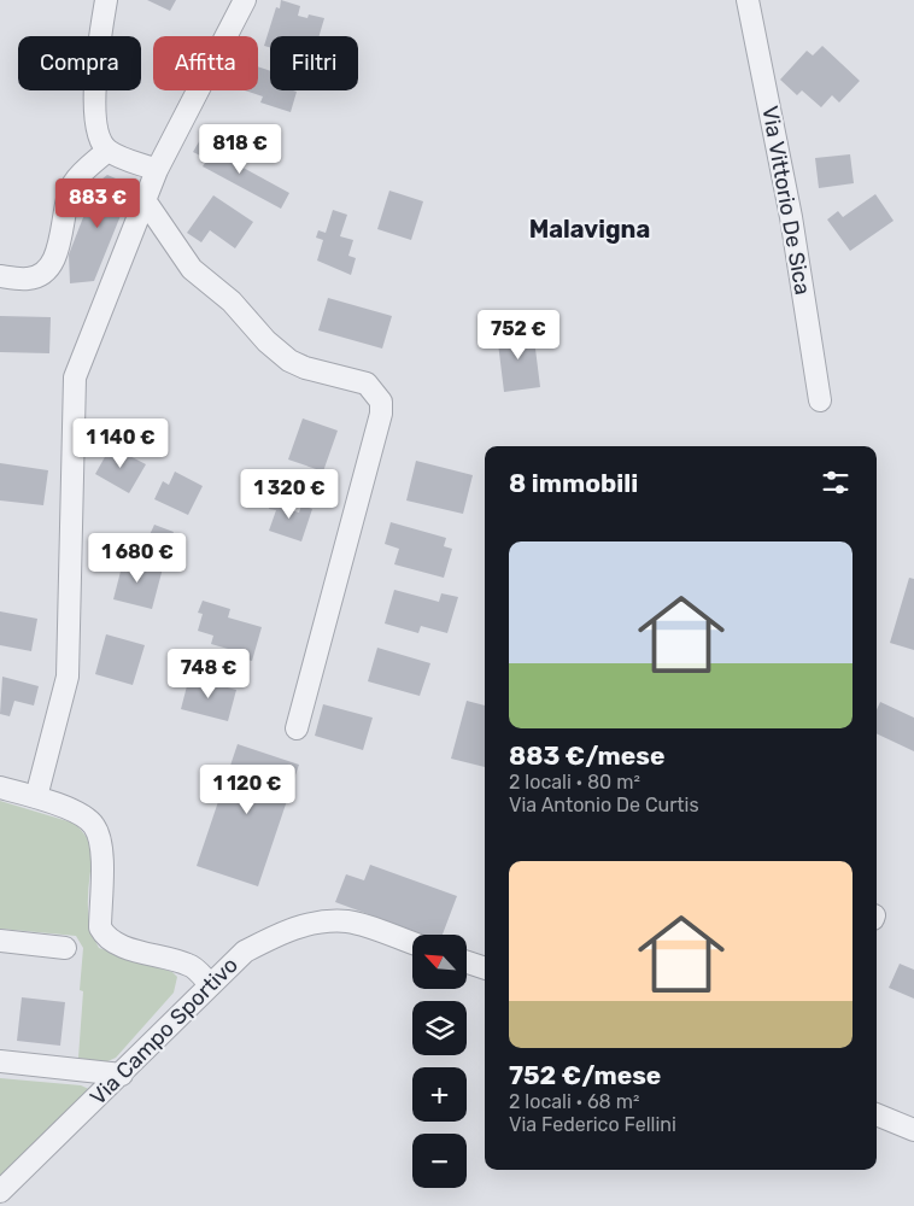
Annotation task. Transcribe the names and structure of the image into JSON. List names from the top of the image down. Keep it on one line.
{"streets":{"street":["Via Vittorio De Sica","Via Campo Sportivo"]},"districts":["Malavigna"],"north":"top left","page":{"chip":["Compra","Affitta","Filtri"],"price":["818 €","883 €","752 €","1 140 €","1 320 €","1 680 €","748 €","1 120 €"],"heading":"8 immobili","list":[{"name":"883 €/mese","note":"2 locali · 80 m² · Via Antonio De Curtis"},{"name":"752 €/mese","note":"2 locali · 68 m² · Via Federico Fellini"}],"map_buttons":["+","−"]}}
